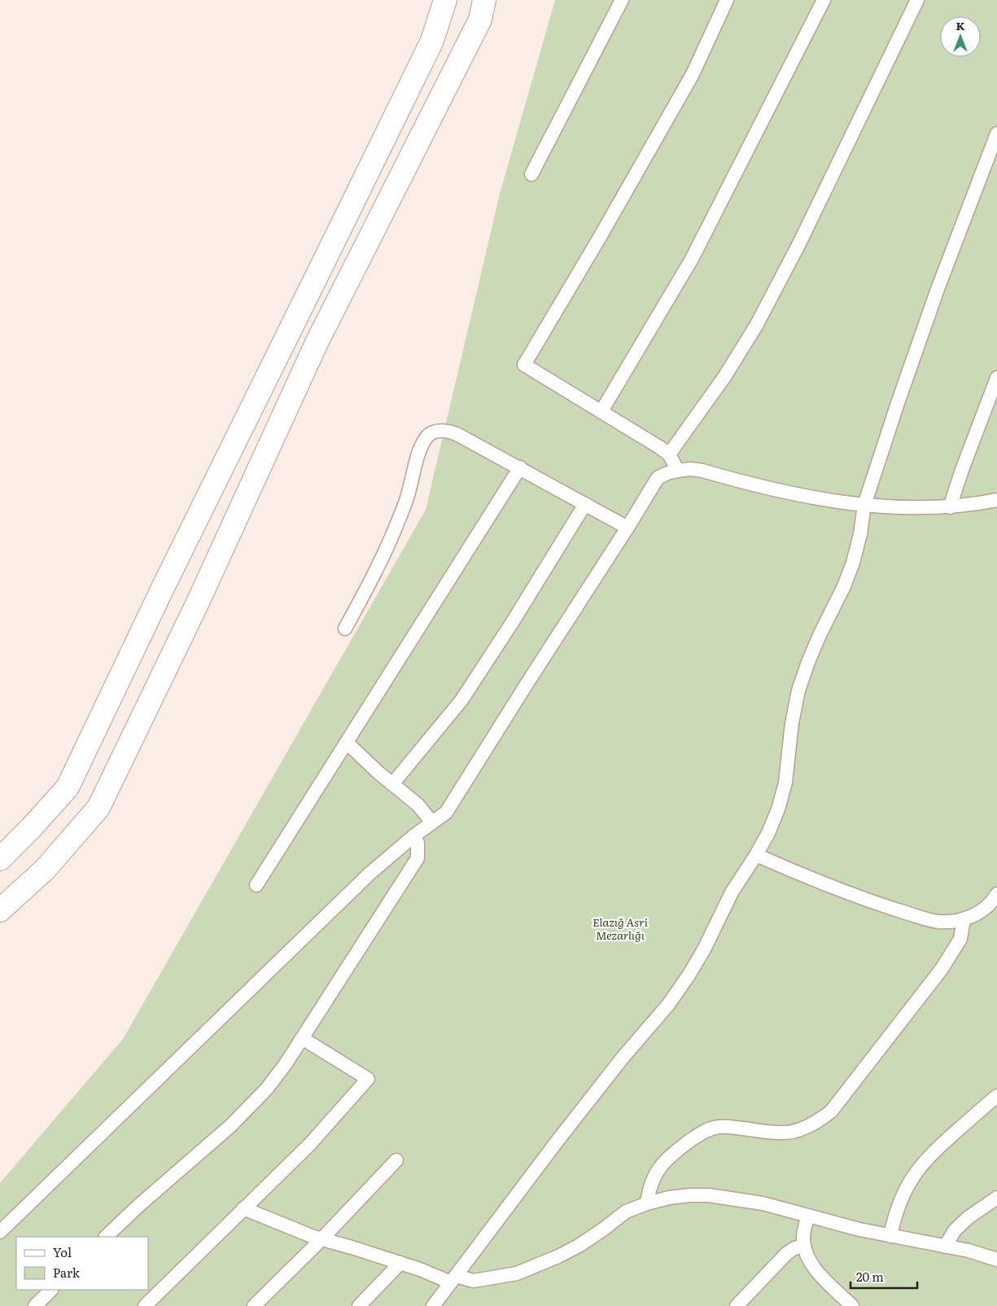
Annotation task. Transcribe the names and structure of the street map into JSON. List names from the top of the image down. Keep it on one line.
{"parks":["Elazığ Asri Mezarlığı"],"legend":["Yol","Park"],"scale_bar":"20 m","north":"top"}
